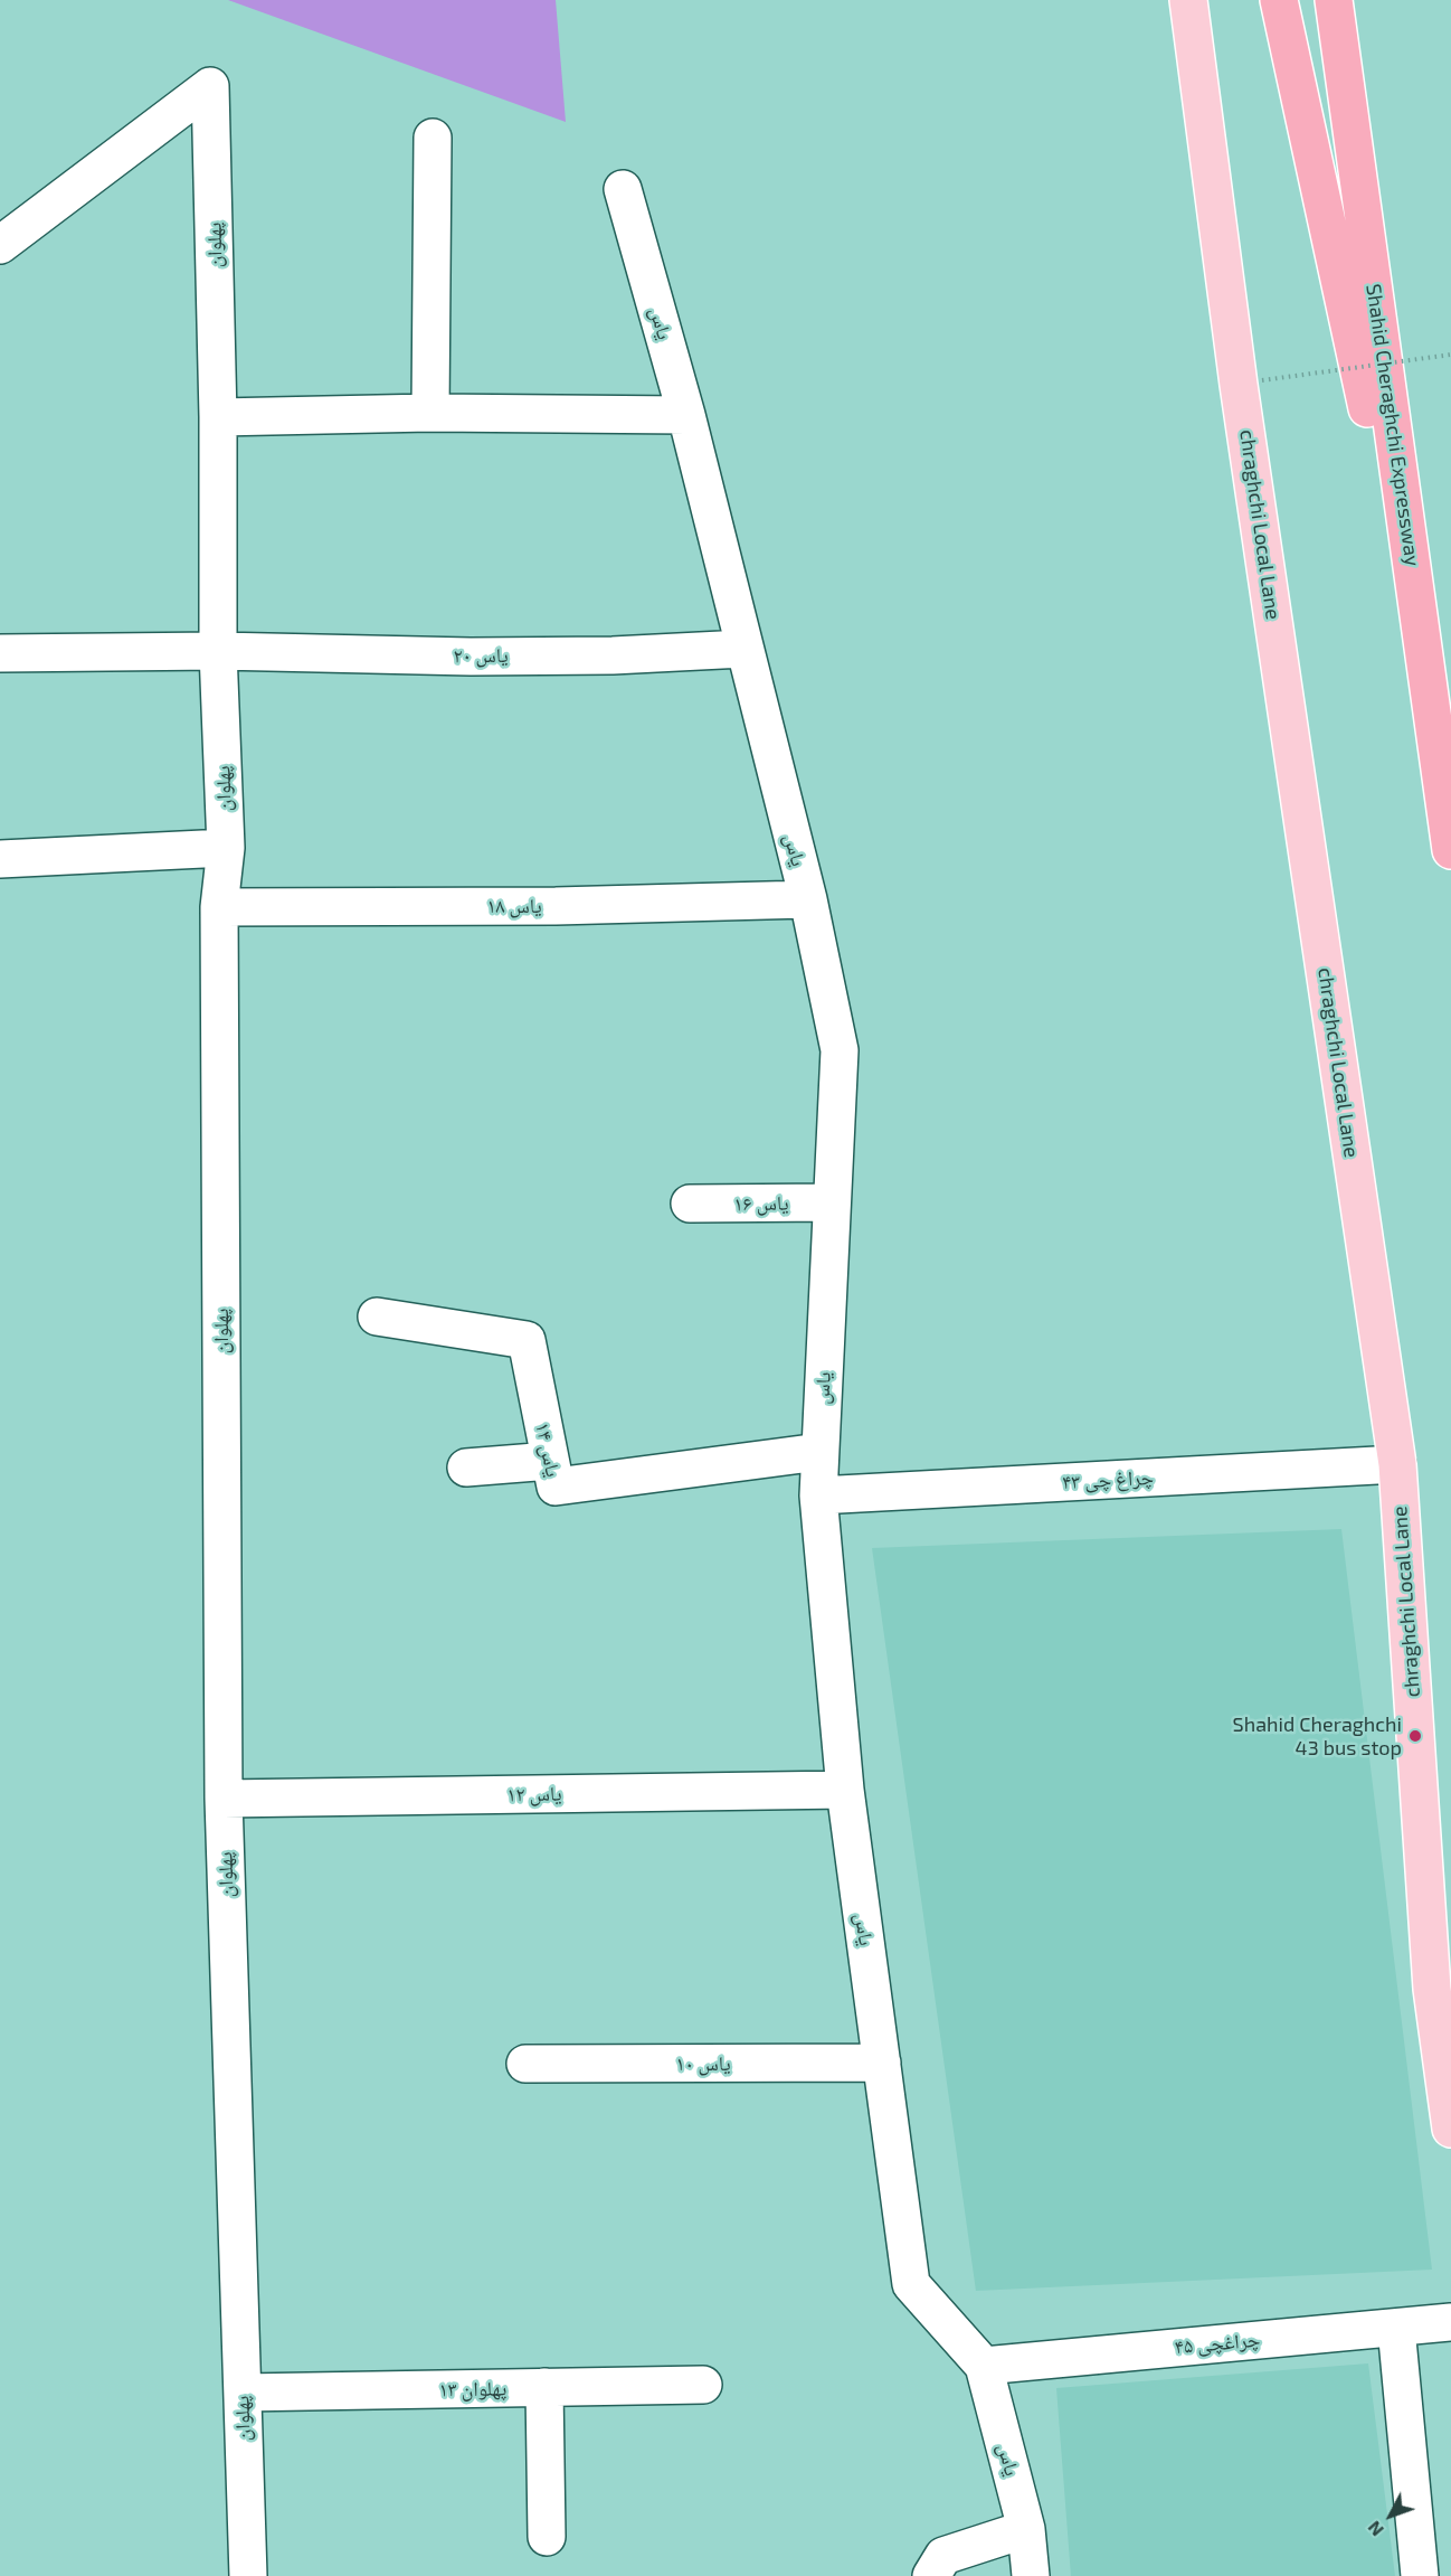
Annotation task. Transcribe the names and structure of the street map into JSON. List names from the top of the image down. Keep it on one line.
{"streets":{"highway":["Shahid Cheraghchi Expressway"],"main road":["chraghchi Local Lane"],"street":["پهلوان","یاس","یاس ۲۰","یاس ۱۸","یاس ۱۶","یاس ۱۴","چراغ چی ۴۳","یاس ۱۲","یاس ۱۰","چراغچی ۴۵","پهلوان ۱۳"]},"crossings":[["پهلوان","یاس ۲۰"],["پهلوان","یاس ۱۸"],["پهلوان","یاس ۱۲"],["پهلوان","پهلوان ۱۳"],["یاس","یاس ۲۰"],["یاس","یاس ۱۸"],["یاس","یاس ۱۶"],["یاس","یاس ۱۴"],["یاس","چراغ چی ۴۳"],["یاس","یاس ۱۲"],["یاس","یاس ۱۰"],["یاس","چراغچی ۴۵"],["chraghchi Local Lane","چراغ چی ۴۳"]],"places":["Shahid Cheraghchi 43 bus stop"],"north":"bottom left"}
